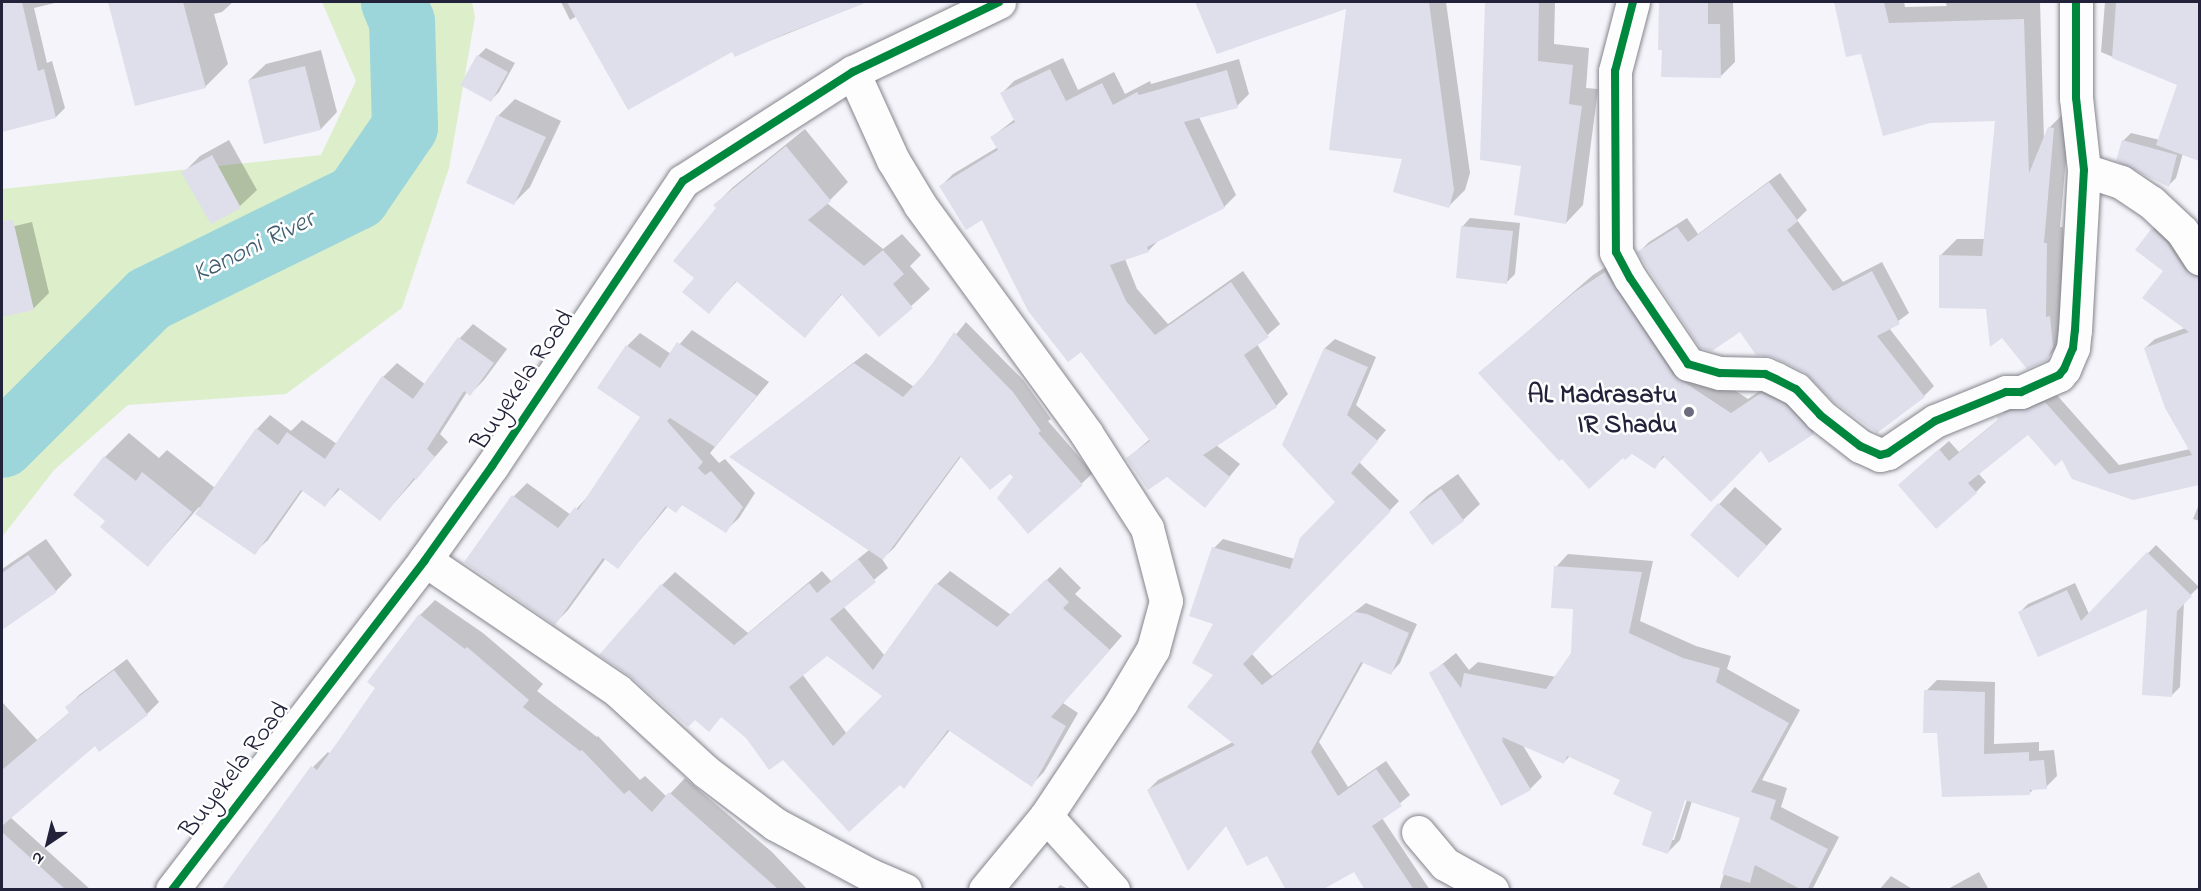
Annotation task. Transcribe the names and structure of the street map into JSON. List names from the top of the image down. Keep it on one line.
{"streets":{"street":["Buyekela Road"]},"water":["Kanoni River"],"places":["AL Madrasatu IR Shadu"],"north":"bottom left"}
